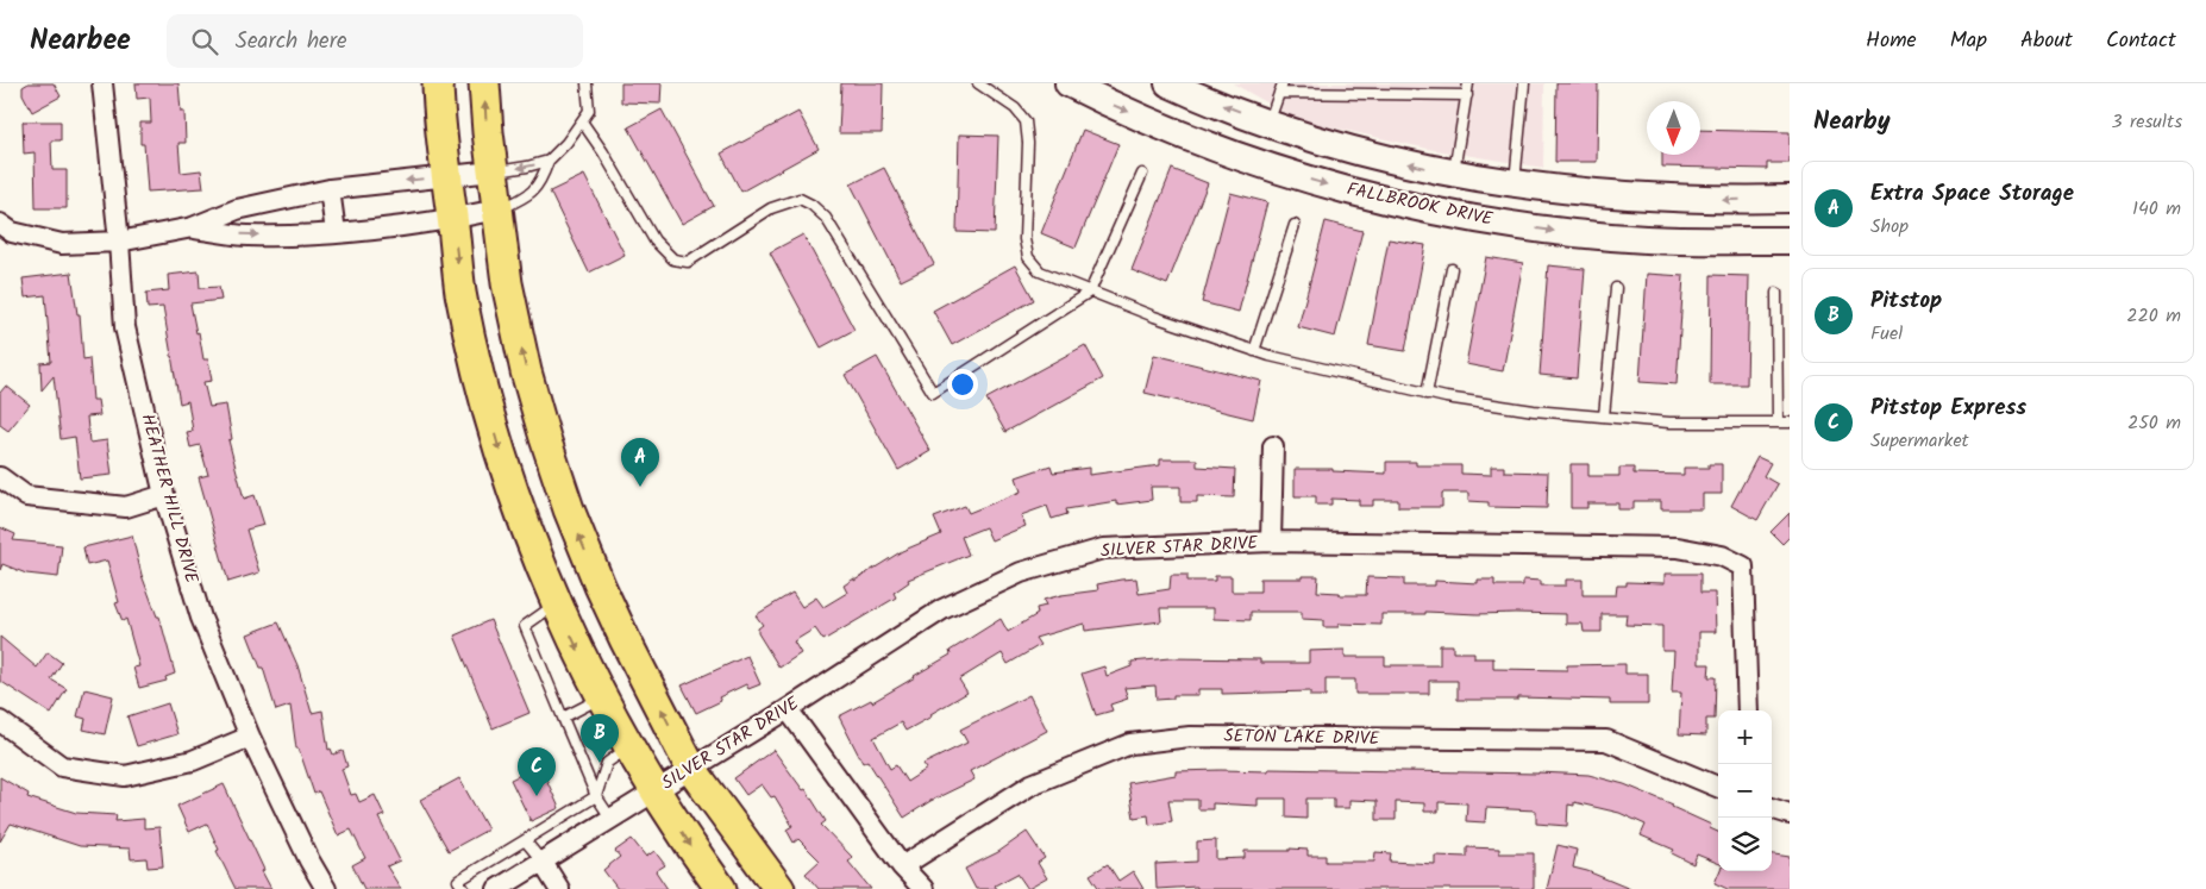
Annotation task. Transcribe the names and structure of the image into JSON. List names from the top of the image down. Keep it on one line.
{"streets":{"street":["FALLBROOK DRIVE","HEATHER HILL DRIVE","SILVER STAR DRIVE","SETON LAKE DRIVE"]},"north":"bottom","page":{"header":"Nearbee","search":"Search here","nav":["Home","Map","About","Contact"],"heading":["Nearby","3 results"],"list":[{"mark":"A","name":"Extra Space Storage","note":"Shop","value":"140 m"},{"mark":"B","name":"Pitstop","note":"Fuel","value":"220 m"},{"mark":"C","name":"Pitstop Express","note":"Supermarket","value":"250 m"}],"pins":["A","B","C"],"map_buttons":["+","−"]}}
